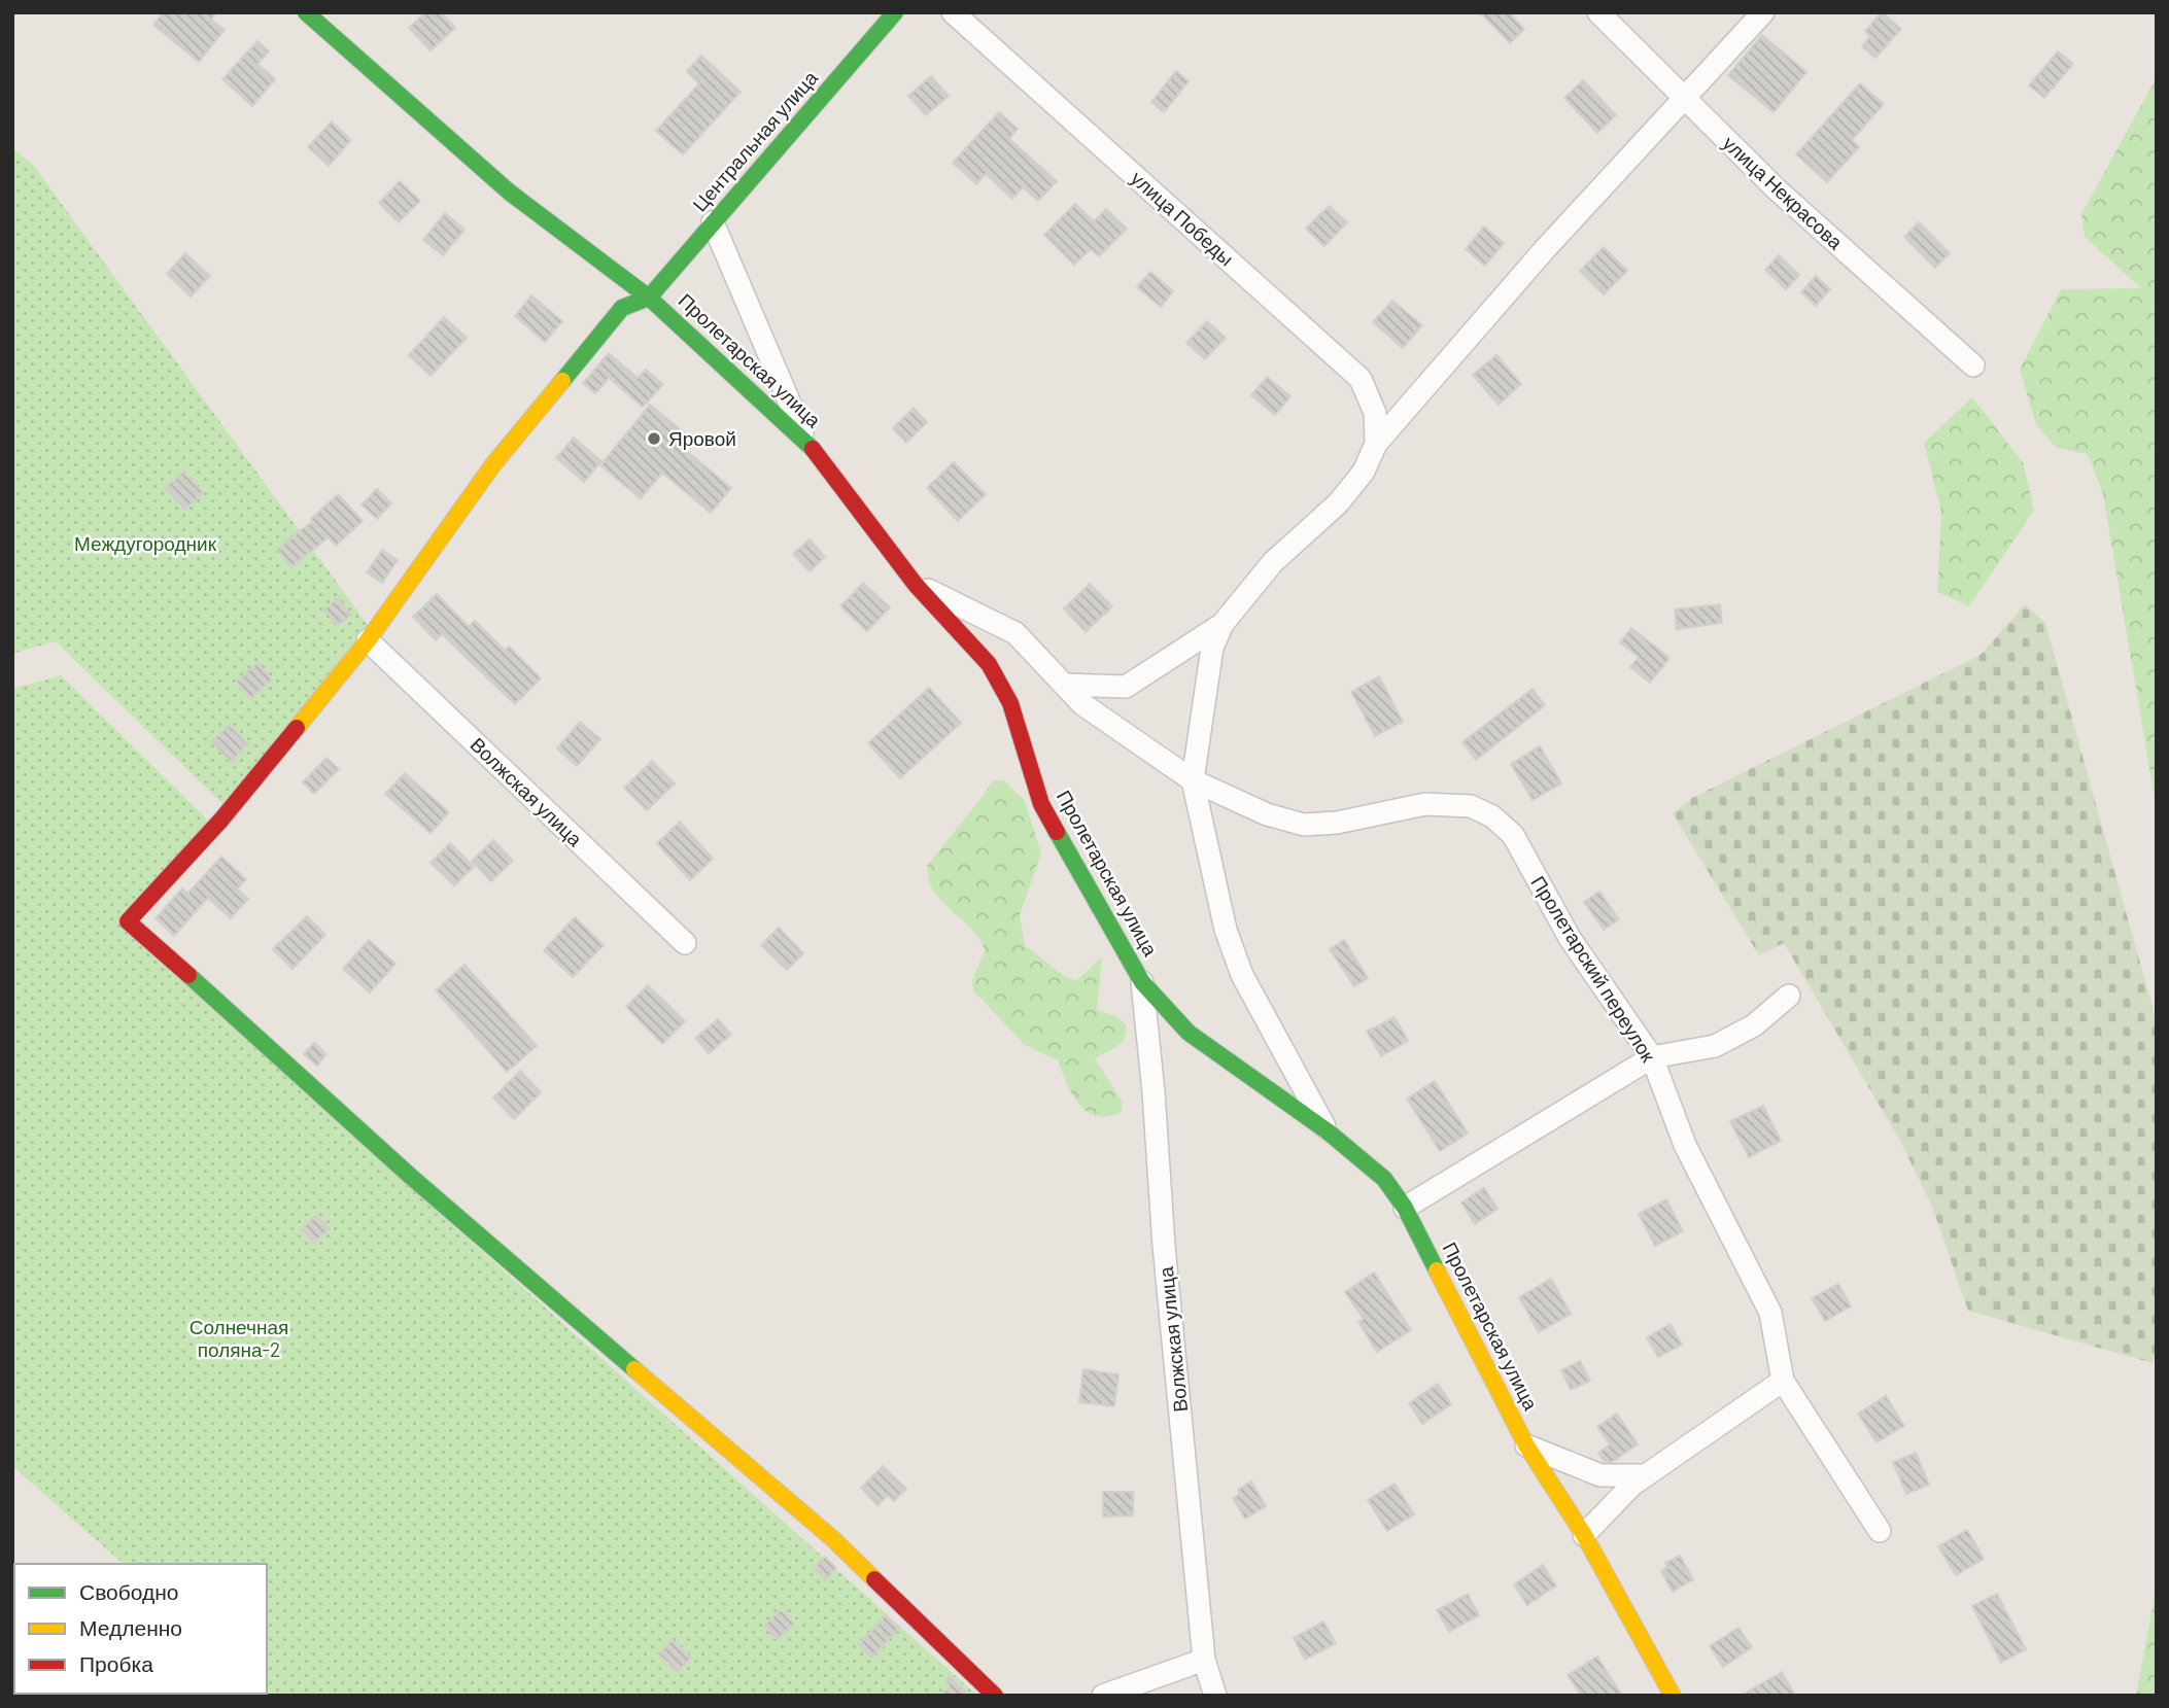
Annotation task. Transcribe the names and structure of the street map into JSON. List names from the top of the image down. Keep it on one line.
{"streets":{"street":["Центральная улица","улица Некрасова","улица Победы","Пролетарская улица","Волжская улица","Пролетарский переулок"]},"crossings":[["Центральная улица","Пролетарская улица"],["Пролетарская улица","Волжская улица"],["Пролетарская улица","Пролетарский переулок"]],"parks":["Междугородник","Солнечная поляна-2"],"places":["Яровой"],"legend":["Свободно","Медленно","Пробка"]}
